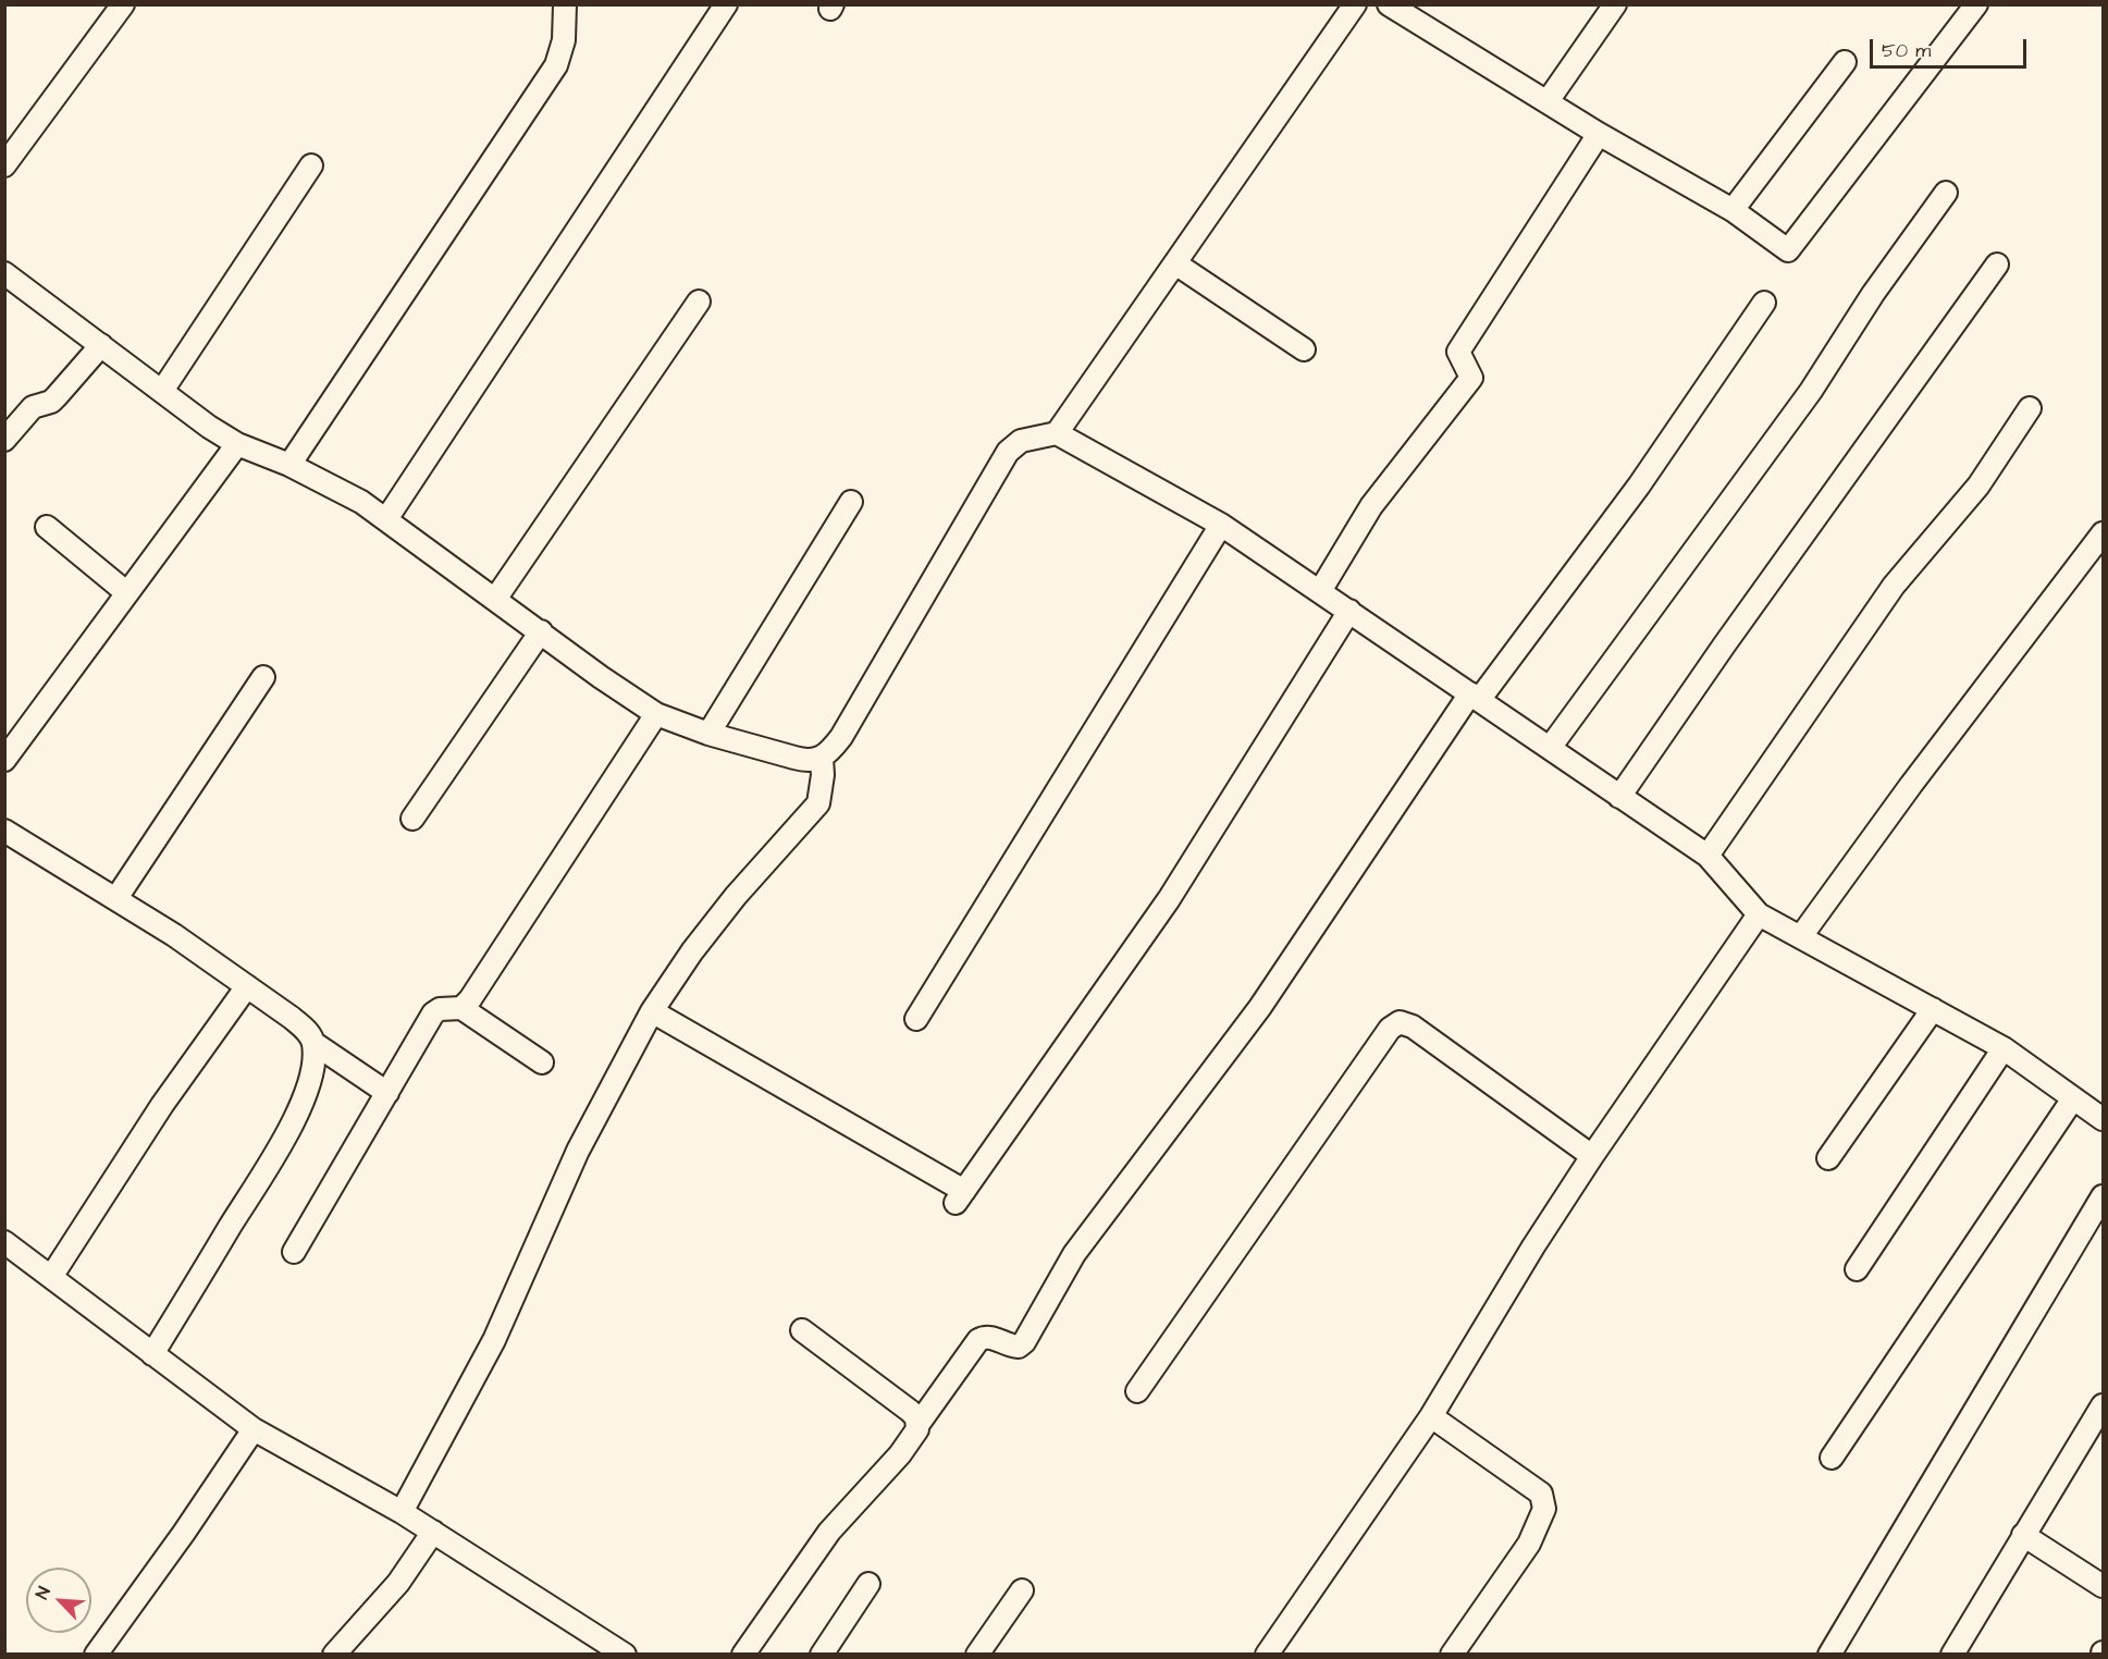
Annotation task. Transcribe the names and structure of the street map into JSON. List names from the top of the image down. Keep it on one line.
{"scale_bar":"50 m","north":"top left"}
